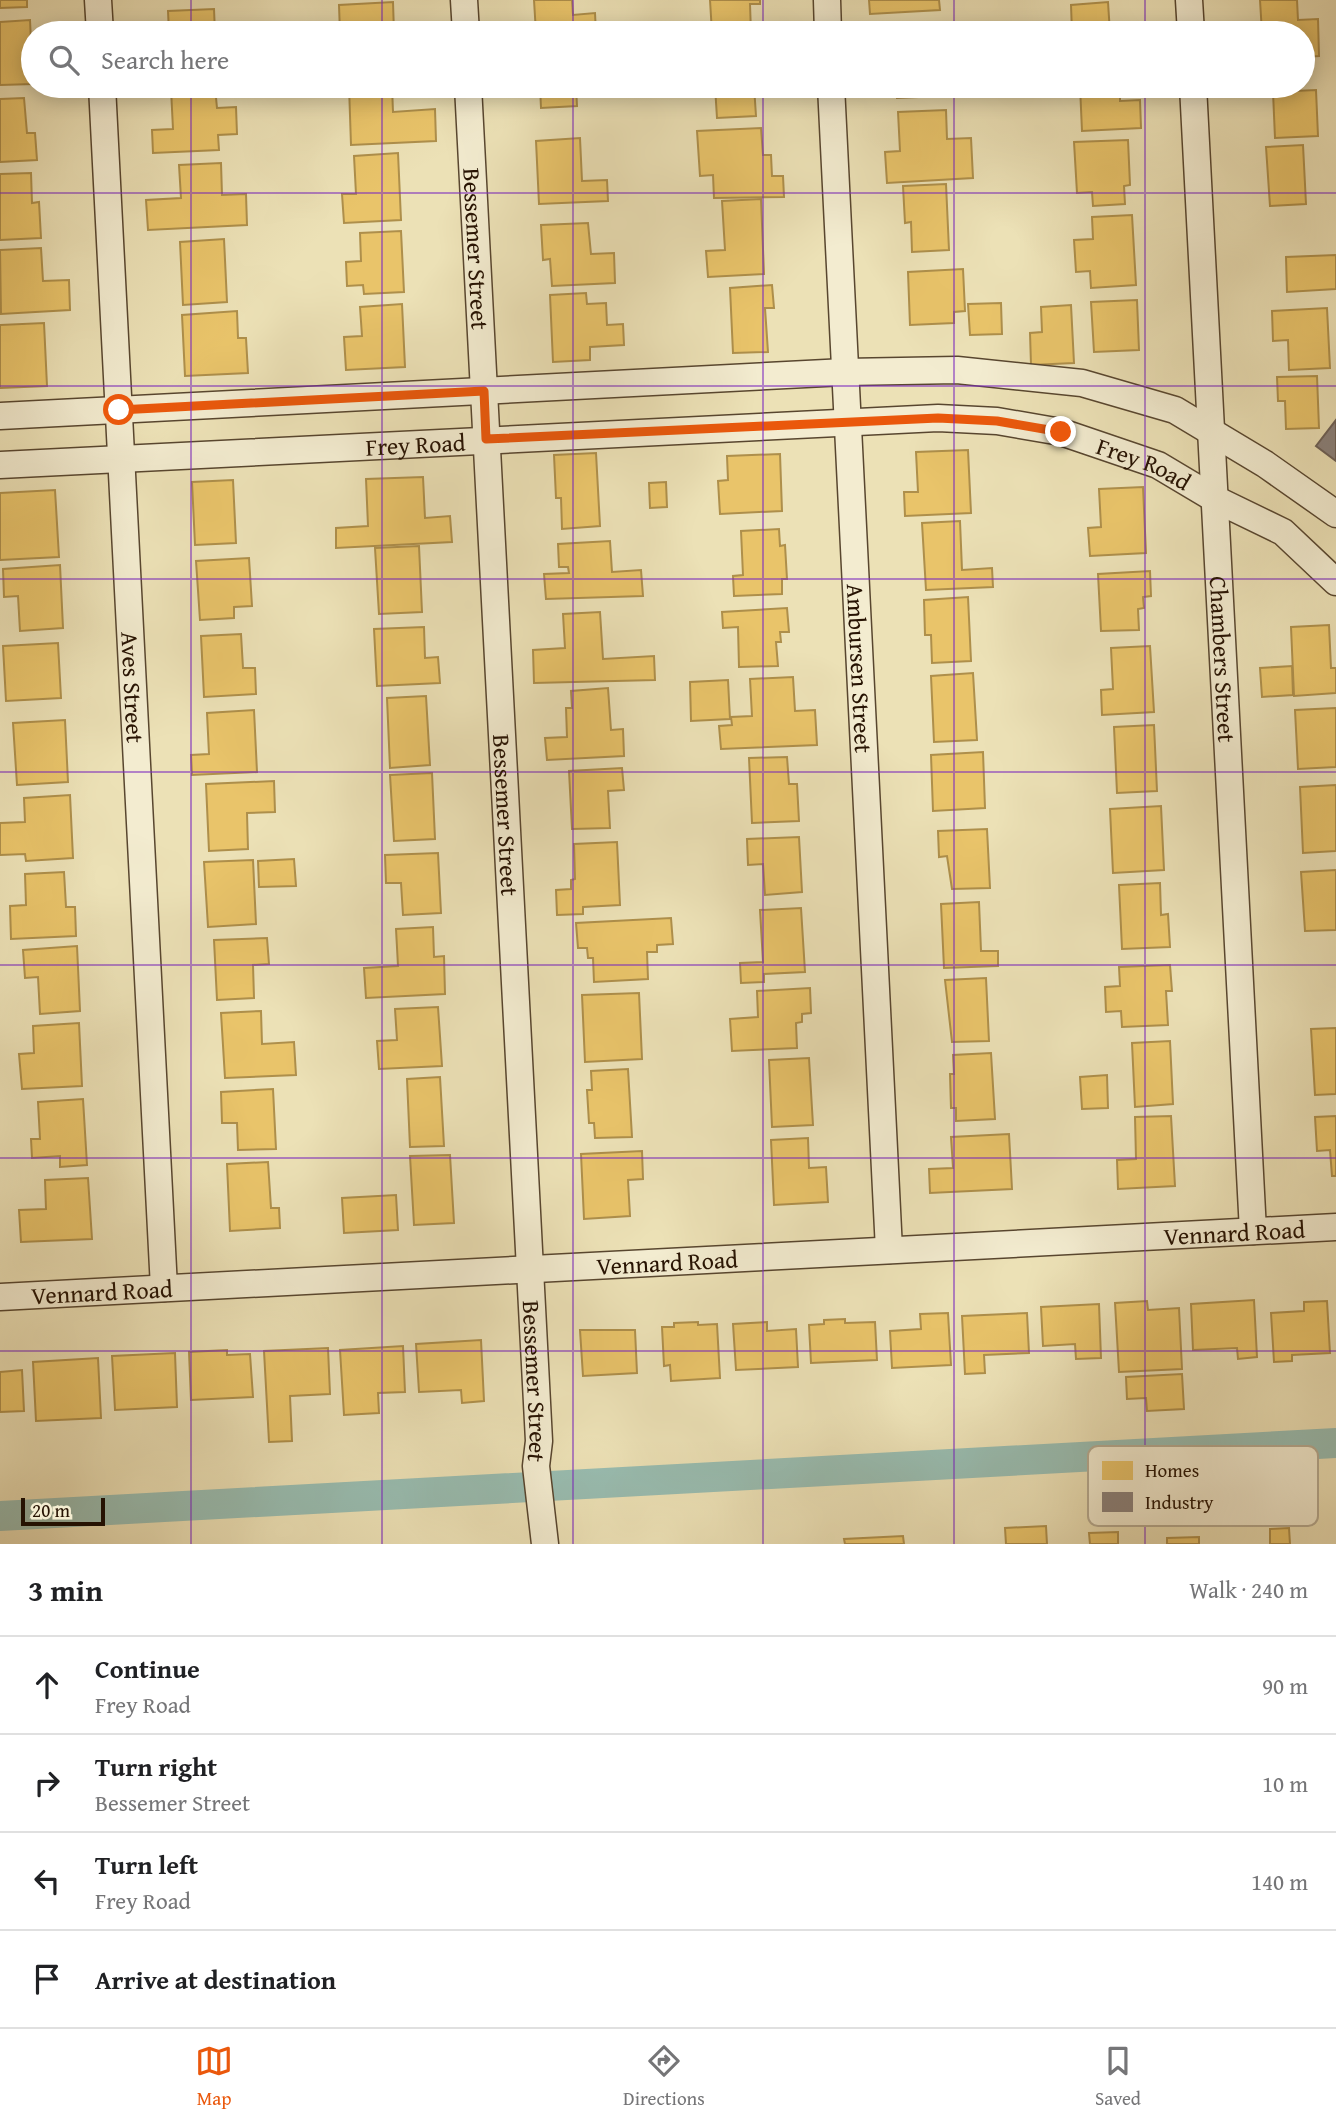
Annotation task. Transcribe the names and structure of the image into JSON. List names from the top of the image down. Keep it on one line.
{"streets":{"street":["Bessemer Street","Frey Road","Chambers Street","Ambursen Street","Aves Street","Vennard Road"]},"crossings":[["Bessemer Street","Frey Road"],["Bessemer Street","Vennard Road"],["Frey Road","Chambers Street"],["Frey Road","Ambursen Street"],["Frey Road","Aves Street"],["Chambers Street","Vennard Road"],["Ambursen Street","Vennard Road"],["Aves Street","Vennard Road"]],"legend":["Homes","Industry"],"scale_bar":"20 m","page":{"search":"Search here","scale":"20 m","heading":["3 min","Walk · 240 m"],"list":[["Continue","Frey Road","90 m"],["Turn right","Bessemer Street","10 m"],["Turn left","Frey Road","140 m"],"Arrive at destination"],"nav":["Map","Directions","Saved"]}}
